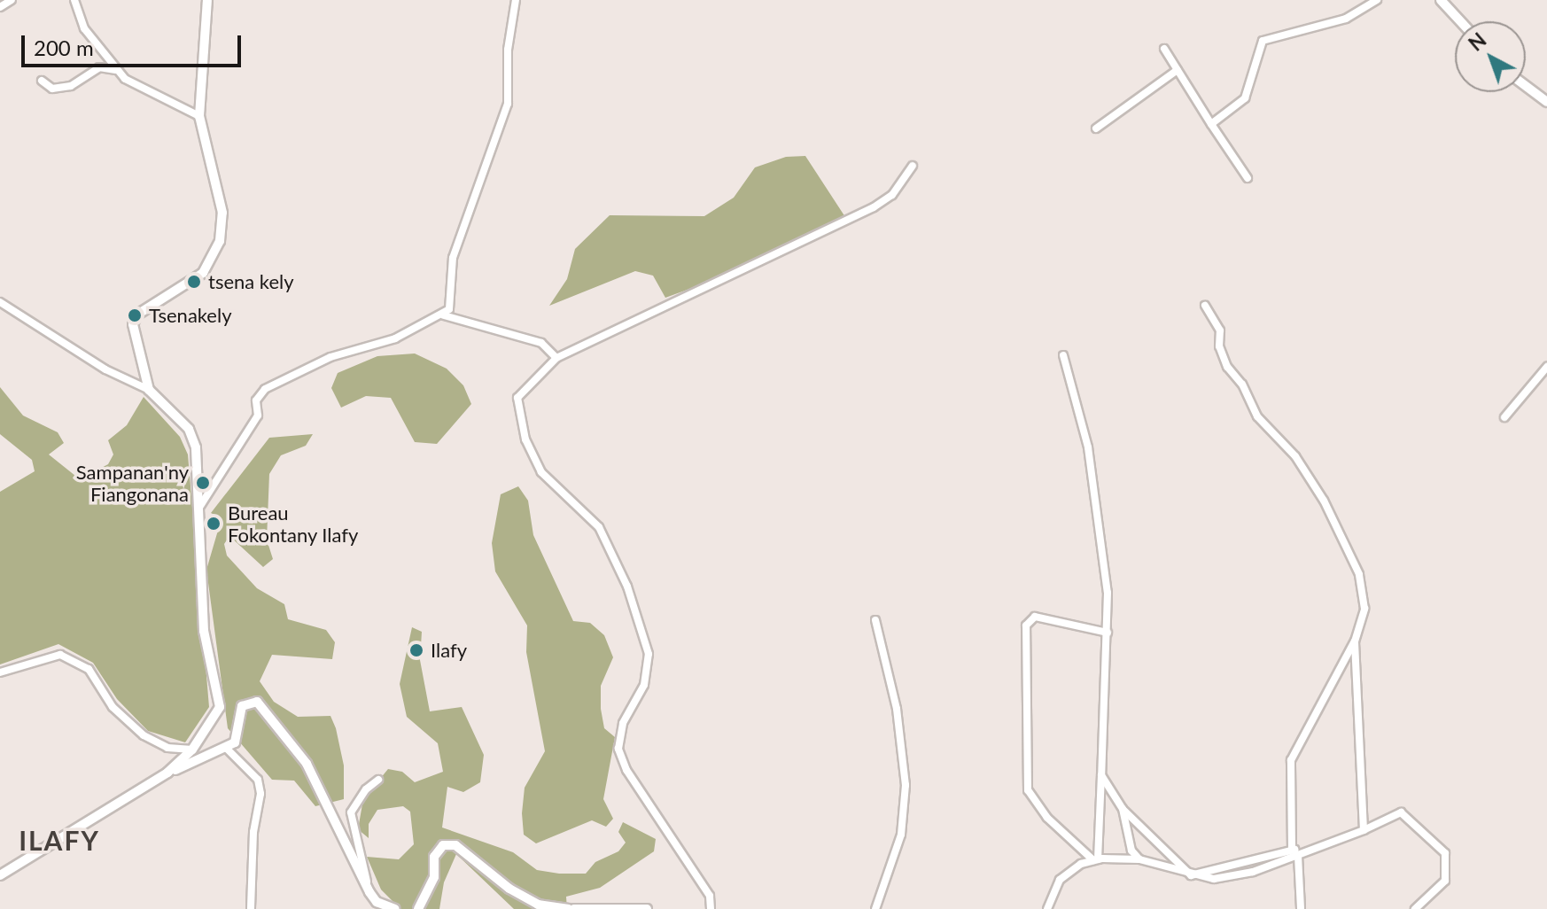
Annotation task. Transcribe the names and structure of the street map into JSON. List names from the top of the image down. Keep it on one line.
{"districts":["ILAFY"],"places":["tsena kely","Tsenakely","Sampanan'ny Fiangonana","Bureau Fokontany Ilafy","Ilafy"],"scale_bar":"200 m","north":"top left"}
